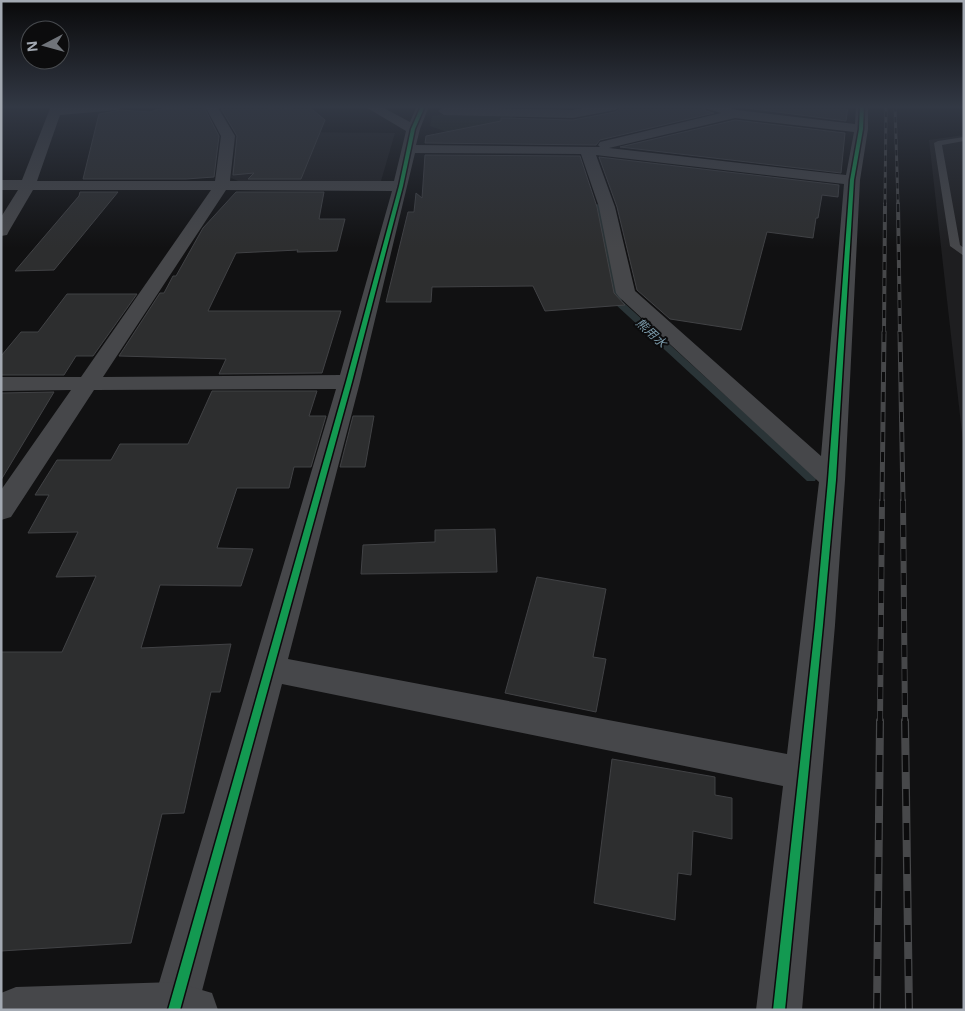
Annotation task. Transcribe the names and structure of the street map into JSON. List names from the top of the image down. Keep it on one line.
{"water":["熊用水"],"north":"left"}
